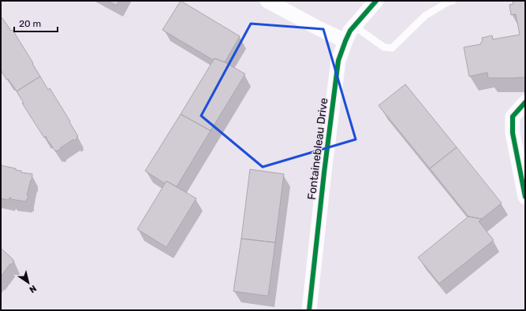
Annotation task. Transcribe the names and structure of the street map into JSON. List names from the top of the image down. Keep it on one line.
{"streets":{"street":["Fontainebleau Drive"]},"scale_bar":"20 m","north":"bottom right"}
